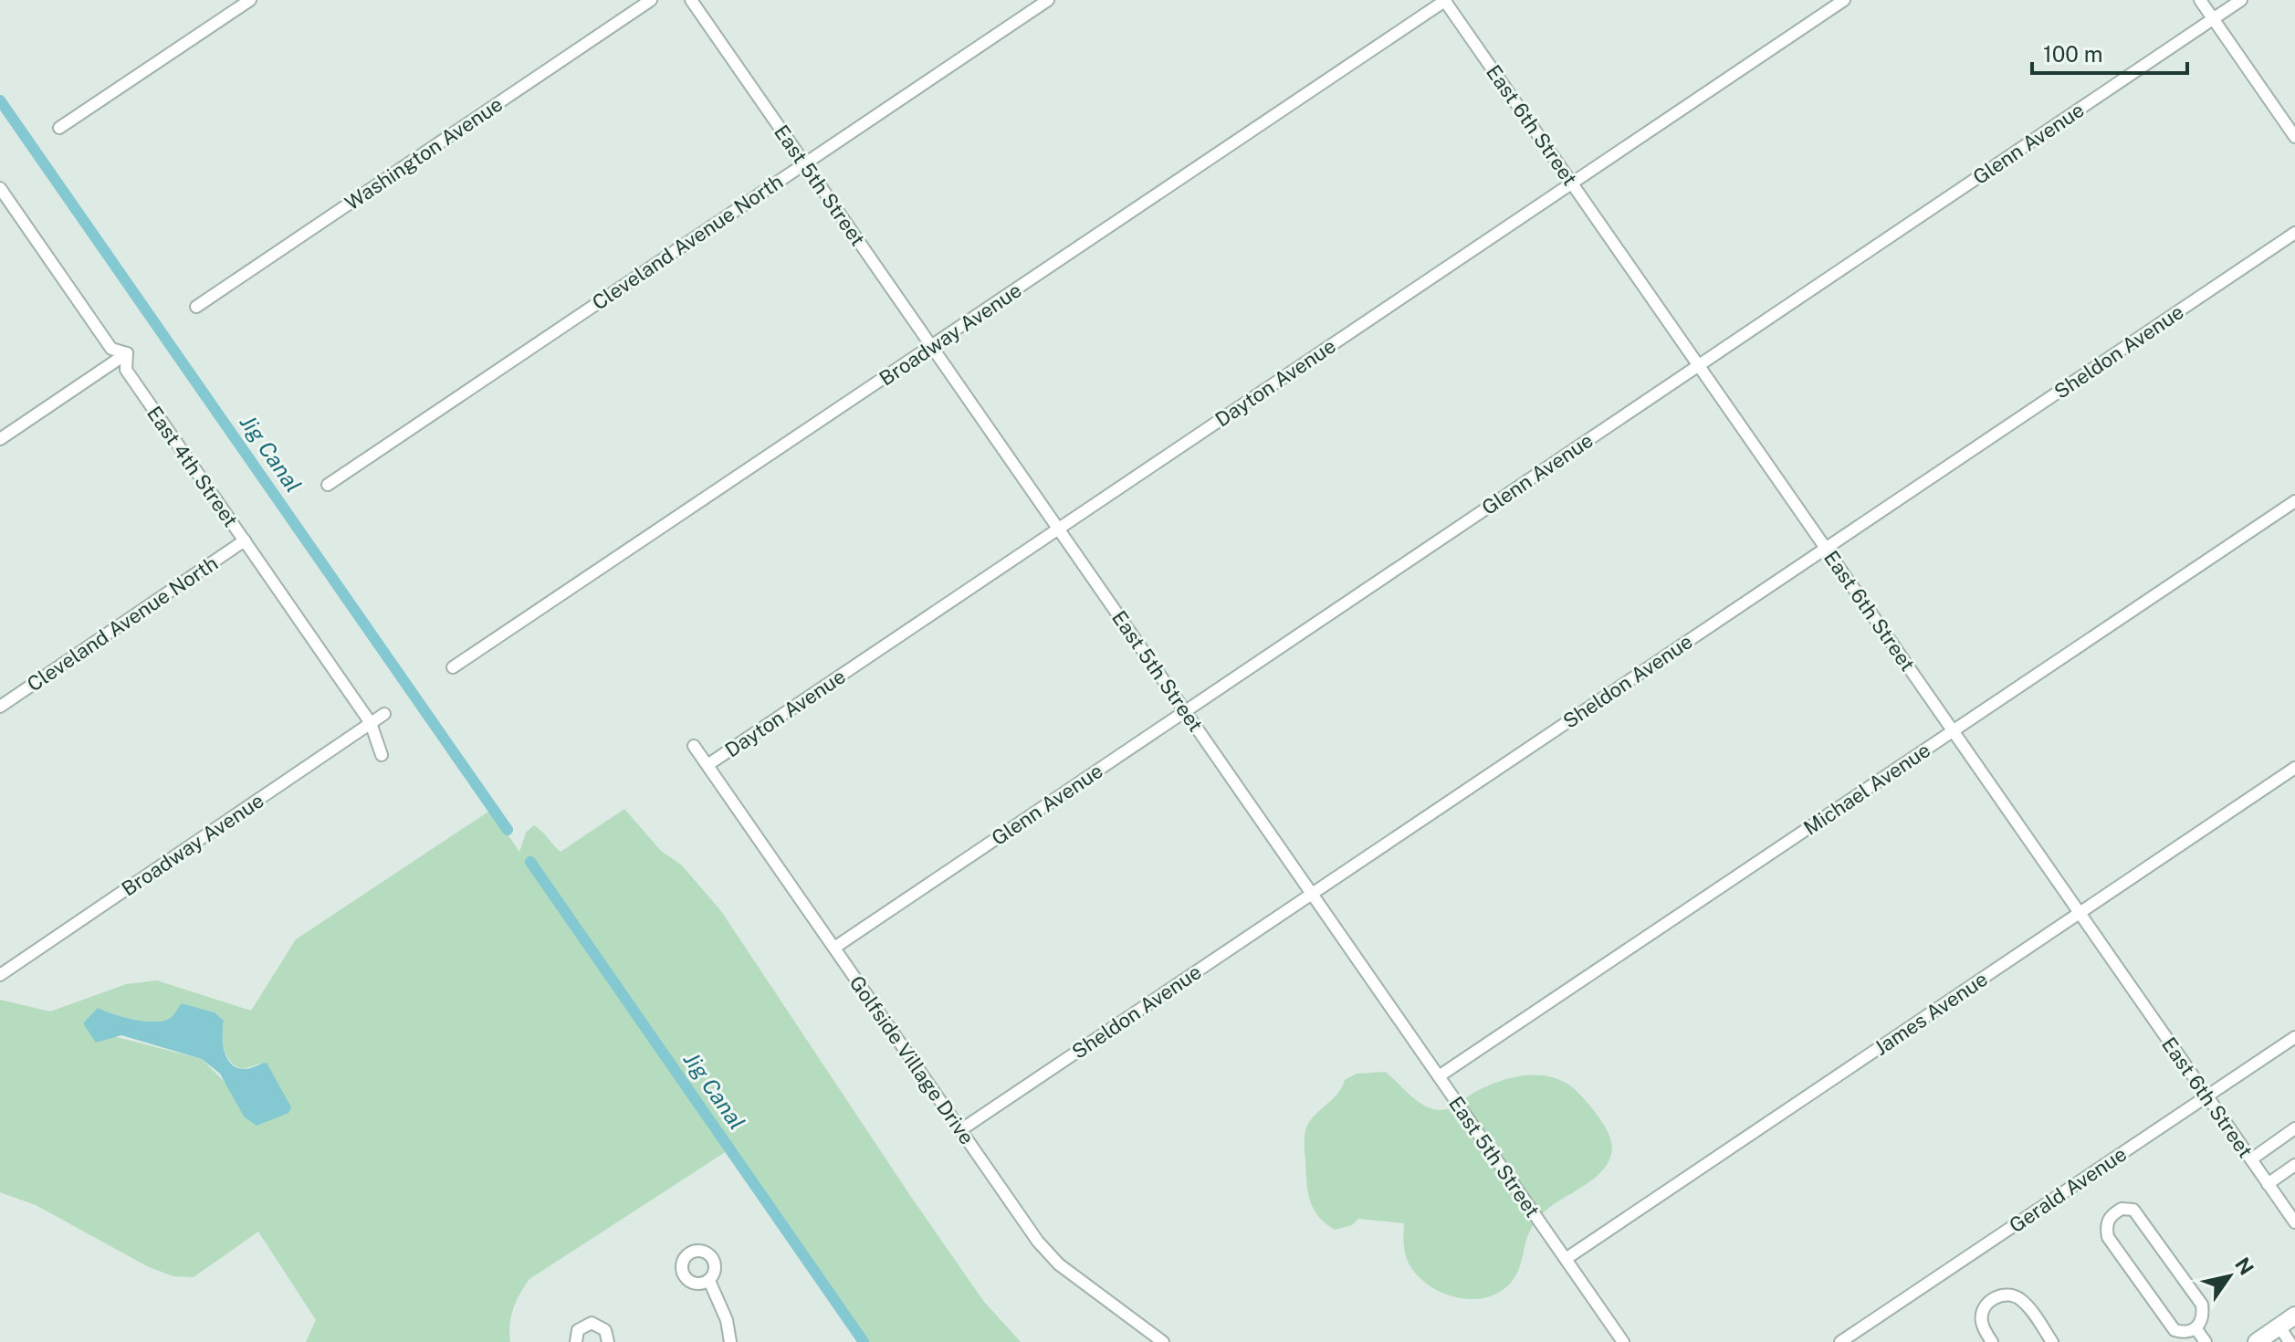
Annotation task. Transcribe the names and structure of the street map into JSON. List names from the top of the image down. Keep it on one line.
{"streets":{"street":["East 6th Street","Glenn Avenue","Washington Avenue","East 5th Street","Cleveland Avenue North","Broadway Avenue","Sheldon Avenue","Dayton Avenue","East 4th Street","Michael Avenue","James Avenue","Golfside Village Drive","Gerald Avenue"]},"crossings":[["East 6th Street","Glenn Avenue"],["East 6th Street","Broadway Avenue"],["East 6th Street","Sheldon Avenue"],["East 6th Street","Dayton Avenue"],["East 6th Street","Michael Avenue"],["East 6th Street","James Avenue"],["East 6th Street","Gerald Avenue"],["Glenn Avenue","East 5th Street"],["Glenn Avenue","Golfside Village Drive"],["East 5th Street","Cleveland Avenue North"],["East 5th Street","Broadway Avenue"],["East 5th Street","Sheldon Avenue"],["East 5th Street","Dayton Avenue"],["East 5th Street","Michael Avenue"],["East 5th Street","James Avenue"],["Cleveland Avenue North","East 4th Street"],["Broadway Avenue","East 4th Street"],["Sheldon Avenue","Golfside Village Drive"],["Dayton Avenue","Golfside Village Drive"]],"water":["Jig Canal"],"scale_bar":"100 m","north":"top right"}
